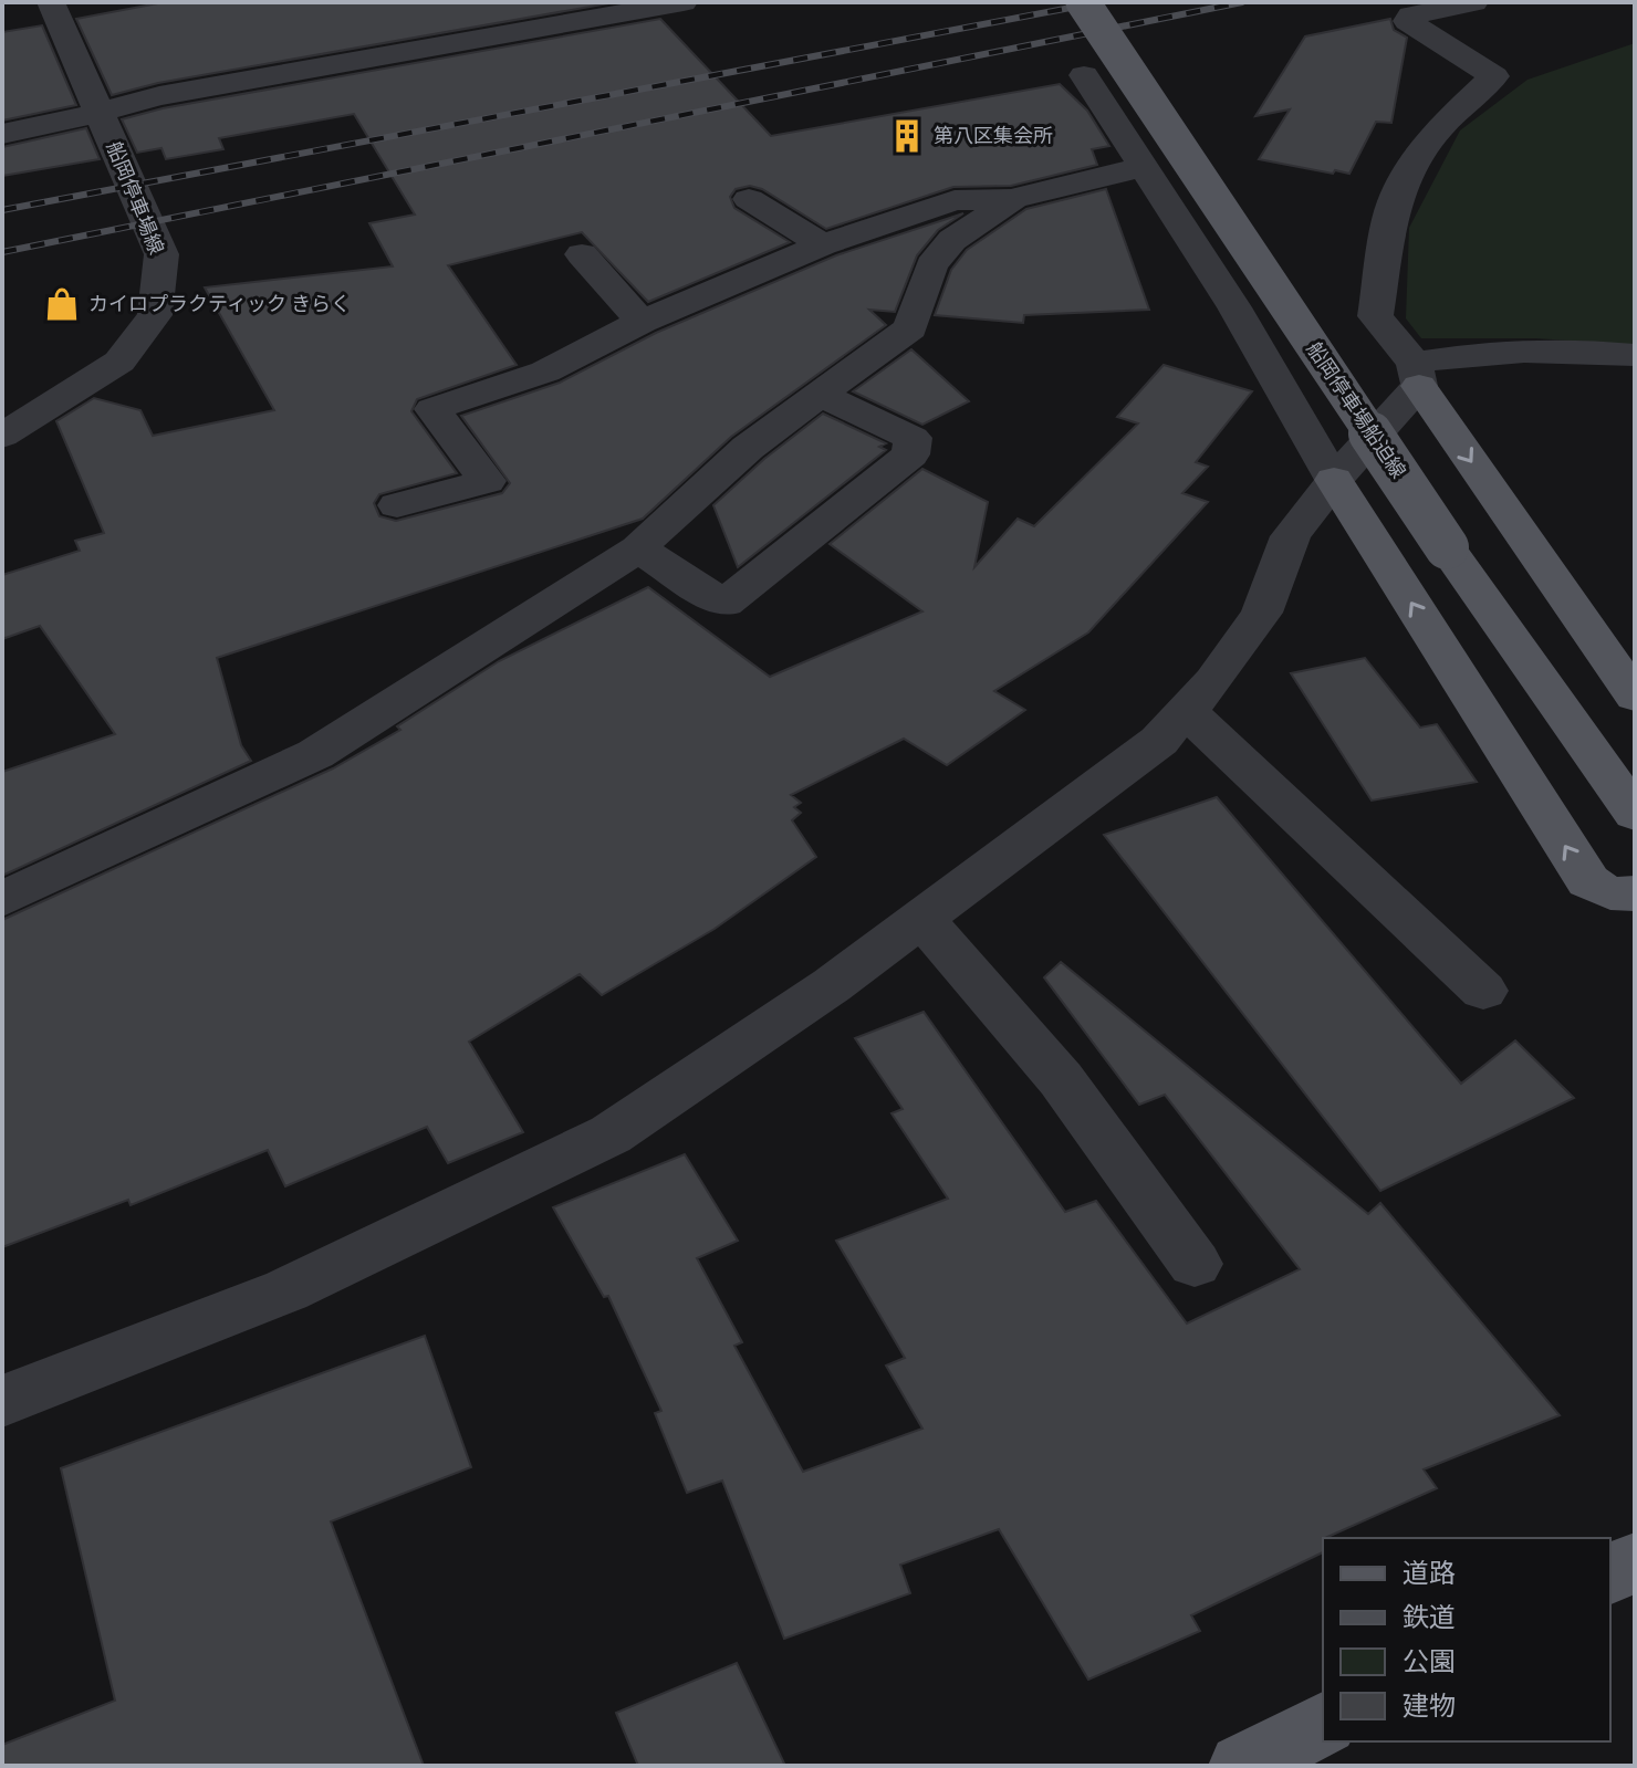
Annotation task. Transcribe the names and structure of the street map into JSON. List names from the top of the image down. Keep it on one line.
{"streets":{"main road":["船岡停車場船迫線"],"street":["船岡停車場線"]},"places":{"building":["第八区集会所"],"shop":["カイロプラクティック きらく"]},"legend":["道路","鉄道","公園","建物"]}
